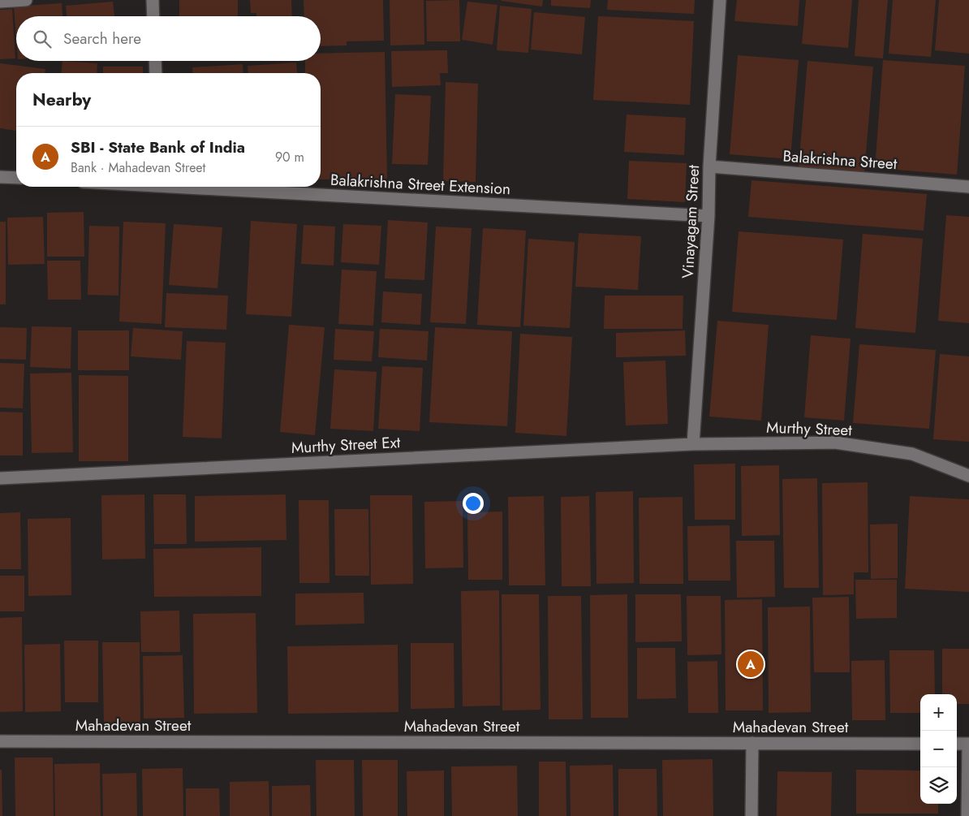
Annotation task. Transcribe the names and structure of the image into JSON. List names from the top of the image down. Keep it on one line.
{"streets":{"street":["Balakrishna Street","Balakrishna Street Extension","Vinayagam Street","Murthy Street","Murthy Street Ext","Mahadevan Street"]},"crossings":[["Balakrishna Street","Vinayagam Street"],["Balakrishna Street Extension","Vinayagam Street"],["Vinayagam Street","Murthy Street"],["Vinayagam Street","Murthy Street Ext"],["Murthy Street","Murthy Street Ext"]],"page":{"search":"Search here","heading":"Nearby","list":[{"mark":"A","name":"SBI - State Bank of India","note":"Bank · Mahadevan Street","value":"90 m"}],"pins":"A","map_buttons":["+","−"]}}
